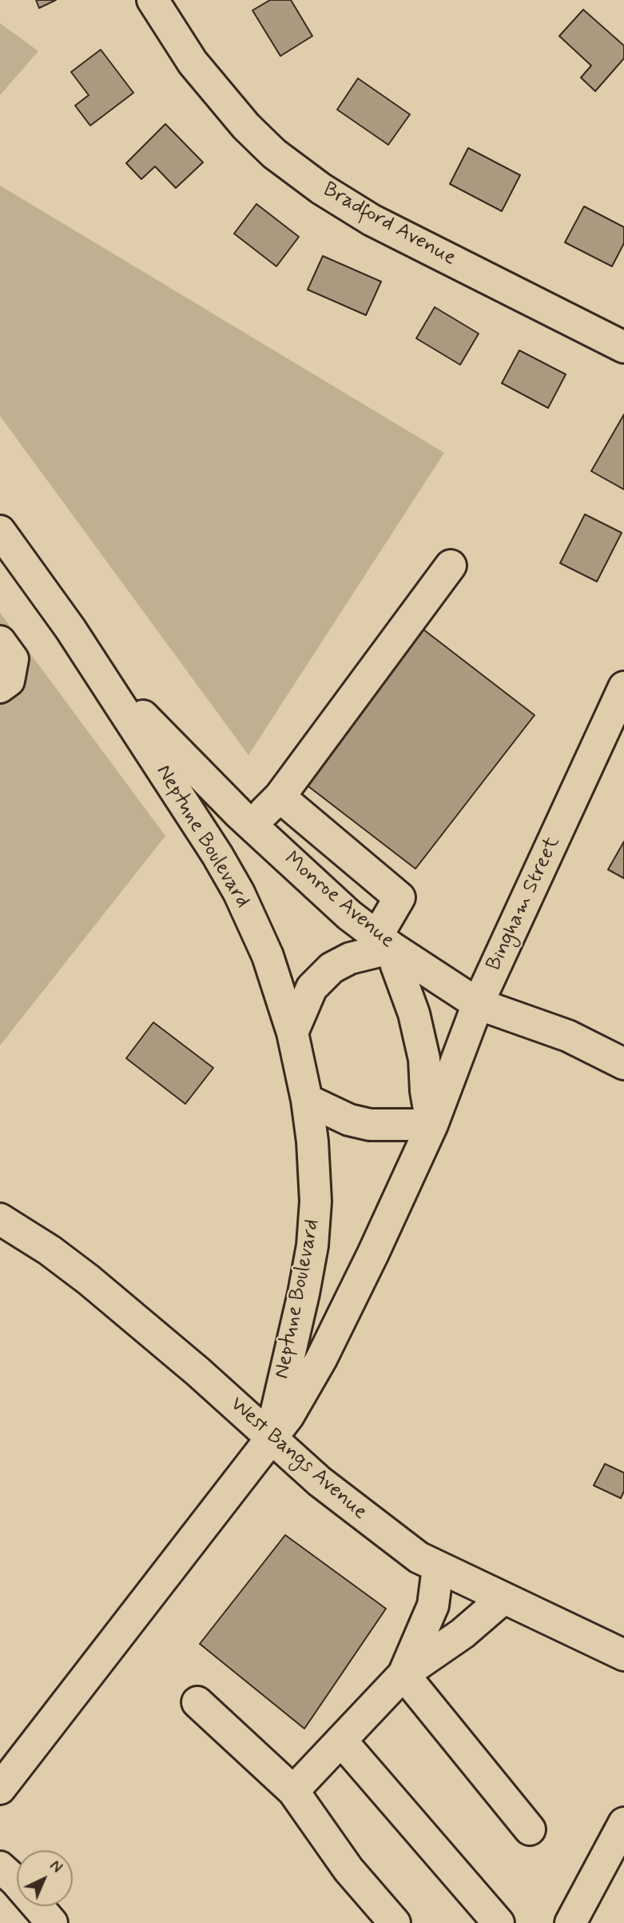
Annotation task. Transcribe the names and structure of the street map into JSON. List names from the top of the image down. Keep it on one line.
{"streets":{"street":["Bradford Avenue","Neptune Boulevard","Monroe Avenue","Bingham Street","West Bangs Avenue"]},"crossings":[["Neptune Boulevard","Monroe Avenue"],["Neptune Boulevard","Bingham Street"],["Neptune Boulevard","West Bangs Avenue"],["Monroe Avenue","Bingham Street"],["Bingham Street","West Bangs Avenue"]],"north":"top right"}
